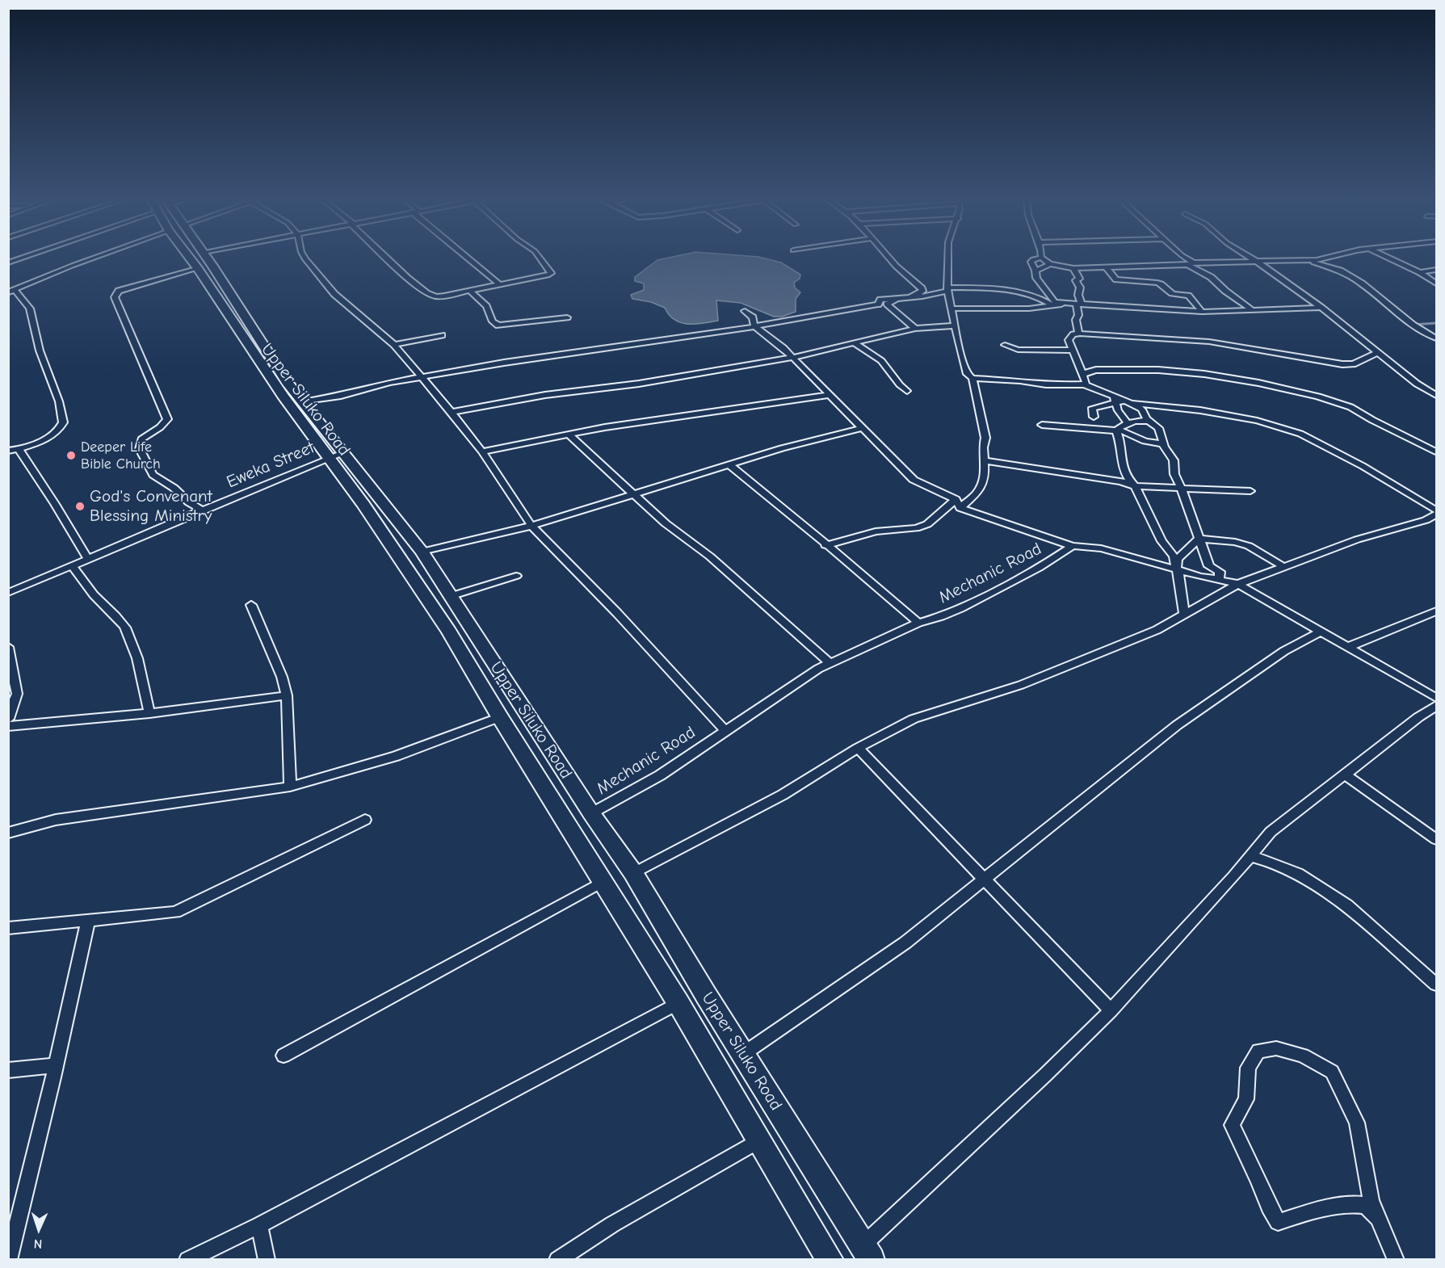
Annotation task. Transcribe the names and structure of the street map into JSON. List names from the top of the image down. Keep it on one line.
{"streets":{"main road":["Upper Siluko Road"],"street":["Eweka Street","Mechanic Road"]},"crossings":[["Upper Siluko Road","Eweka Street"],["Upper Siluko Road","Mechanic Road"]],"places":["Deeper Life Bible Church","God's Convenant Blessing Ministry"],"north":"bottom"}
